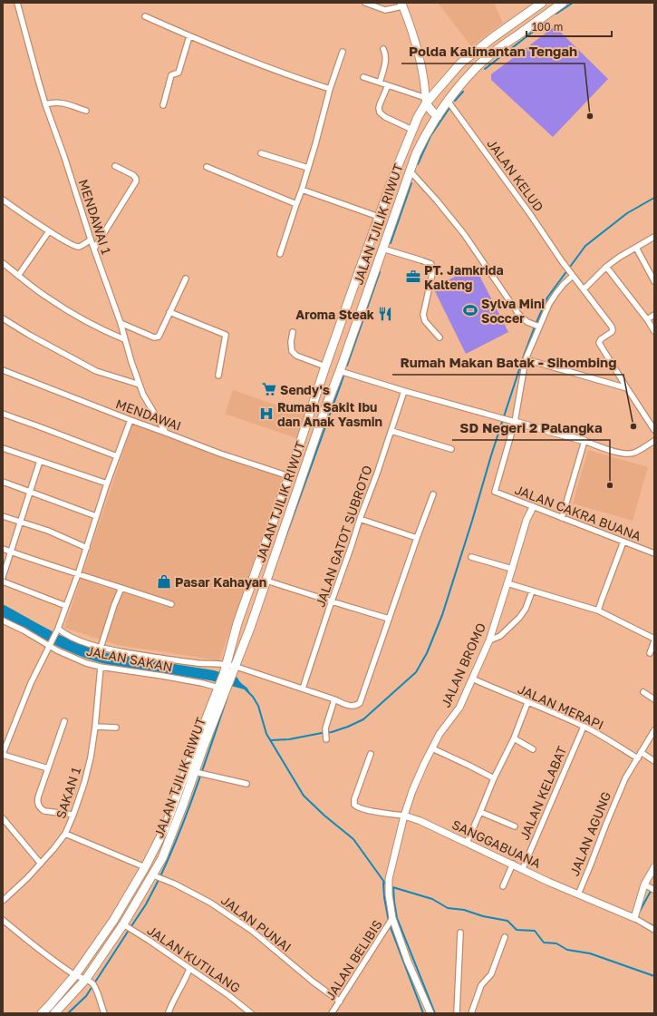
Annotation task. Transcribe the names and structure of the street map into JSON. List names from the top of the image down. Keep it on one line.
{"streets":{"highway":["JALAN TJILIK RIWUT"],"street":["JALAN KELUD","MENDAWAI 1","MENDAWAI","JALAN CAKRA BUANA","JALAN GATOT SUBROTO","JALAN SAKAN","JALAN BROMO","JALAN MERAPI","SAKAN 1","JALAN KELABAT","JALAN AGUNG","SANGGABUANA","JALAN PUNAI","JALAN KUTILANG","JALAN BELIBIS"]},"crossings":[["JALAN KELUD","JALAN TJILIK RIWUT"],["MENDAWAI 1","MENDAWAI"],["JALAN TJILIK RIWUT","MENDAWAI"],["JALAN TJILIK RIWUT","JALAN SAKAN"],["JALAN TJILIK RIWUT","JALAN PUNAI"],["JALAN TJILIK RIWUT","JALAN KUTILANG"],["JALAN CAKRA BUANA","JALAN BROMO"],["JALAN SAKAN","SAKAN 1"],["JALAN BROMO","JALAN MERAPI"],["JALAN BROMO","SANGGABUANA"],["JALAN BROMO","JALAN BELIBIS"],["JALAN MERAPI","JALAN KELABAT"],["JALAN MERAPI","JALAN AGUNG"],["JALAN KELABAT","SANGGABUANA"],["JALAN AGUNG","SANGGABUANA"],["JALAN PUNAI","JALAN BELIBIS"]],"places":{"other":["Polda Kalimantan Tengah","Rumah Makan Batak - Sihombing","SD Negeri 2 Palangka"],"office":["PT. Jamkrida Kalteng"],"sports":["Sylva Mini Soccer"],"restaurant":["Aroma Steak"],"supermarket":["Sendy's"],"hospital":["Rumah Sakit Ibu dan Anak Yasmin"],"shop":["Pasar Kahayan"]},"scale_bar":"100 m"}
